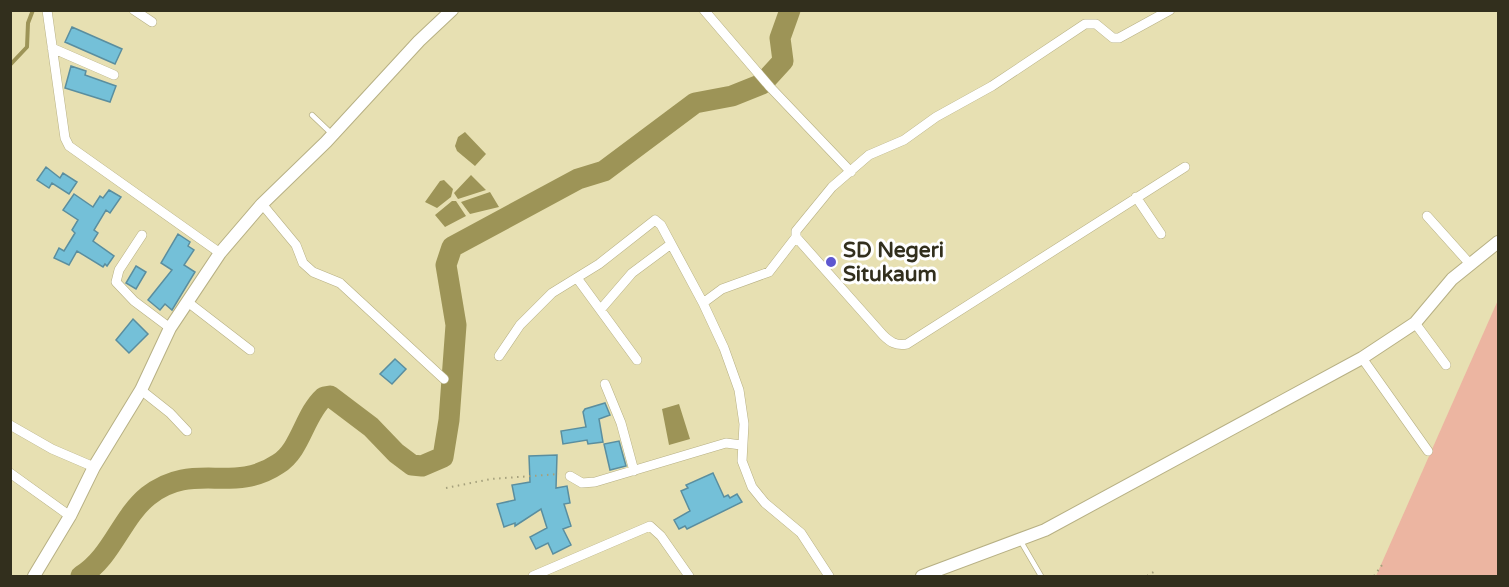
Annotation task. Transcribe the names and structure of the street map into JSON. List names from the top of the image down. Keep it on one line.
{"places":["SD Negeri Situkaum"]}
